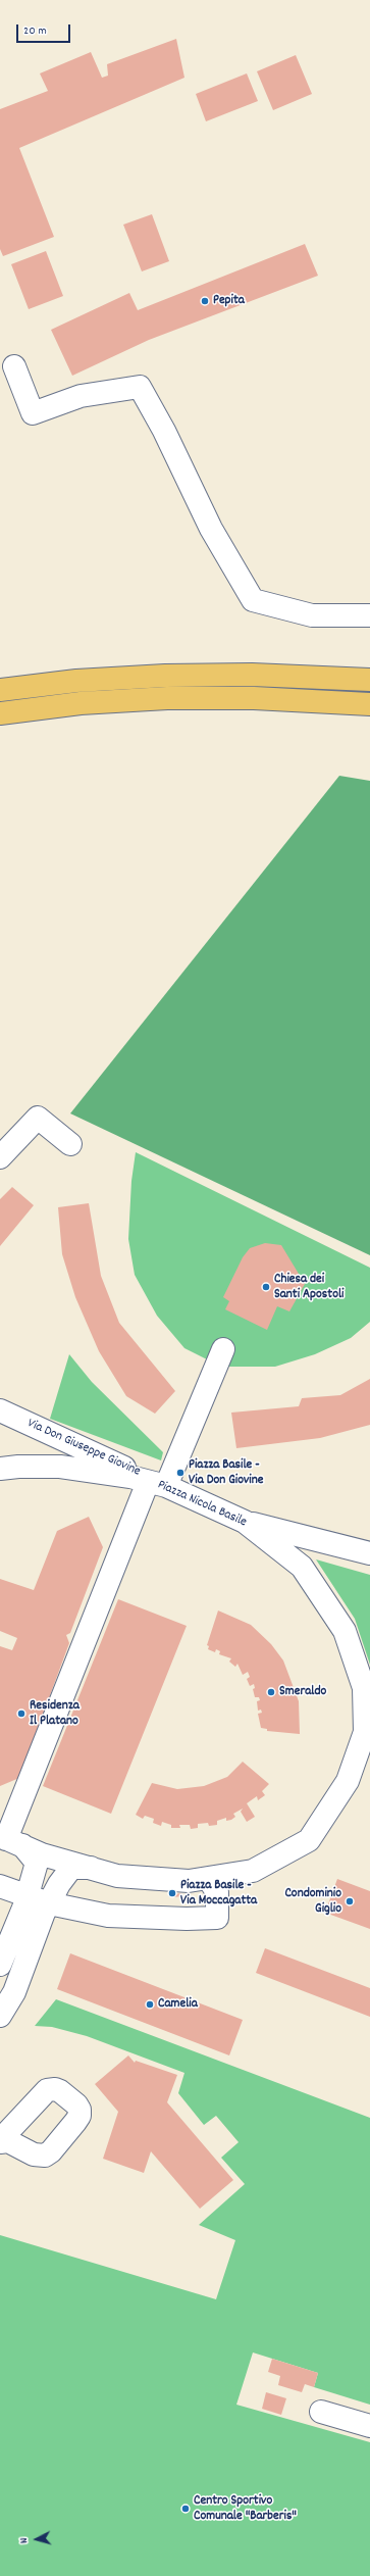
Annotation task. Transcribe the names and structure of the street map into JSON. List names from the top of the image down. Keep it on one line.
{"streets":{"street":["Via Don Giuseppe Giovine","Piazza Nicola Basile"]},"crossings":[["Via Don Giuseppe Giovine","Piazza Nicola Basile"]],"places":["Pepita","Chiesa dei Santi Apostoli","Piazza Basile - Via Don Giovine","Smeraldo","Residenza Il Platano","Piazza Basile - Via Moccagatta","Condominio Giglio","Camelia","Centro Sportivo Comunale \"Barberis\""],"scale_bar":"20 m","north":"left"}
